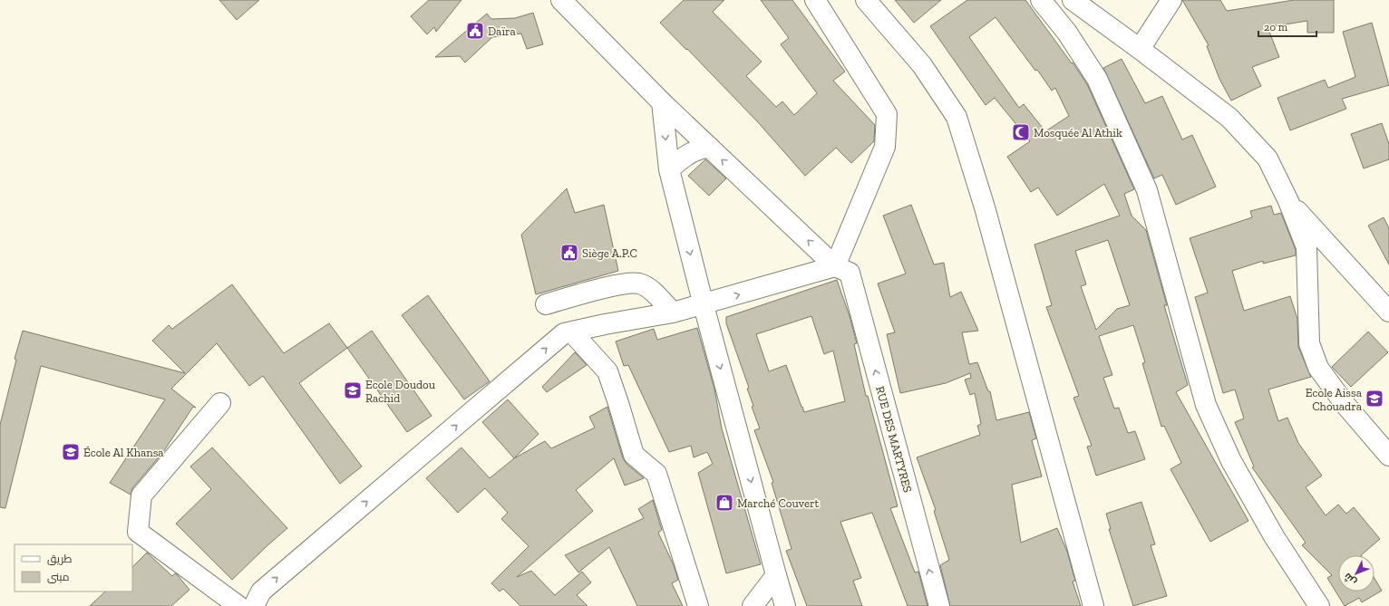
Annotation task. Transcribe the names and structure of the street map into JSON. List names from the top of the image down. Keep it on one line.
{"streets":{"street":["RUE DES MARTYRES"]},"places":{"public building":["Daïra","Siège A.P.C"],"mosque":["Mosquée Al Athik"],"school or university":["Ecole Doudou Rachid","Ecole Aissa Chouadra","École Al Khansa"],"shop":["Marché Couvert"]},"legend":["طريق","مبنى"],"scale_bar":"20 m","north":"bottom left"}
